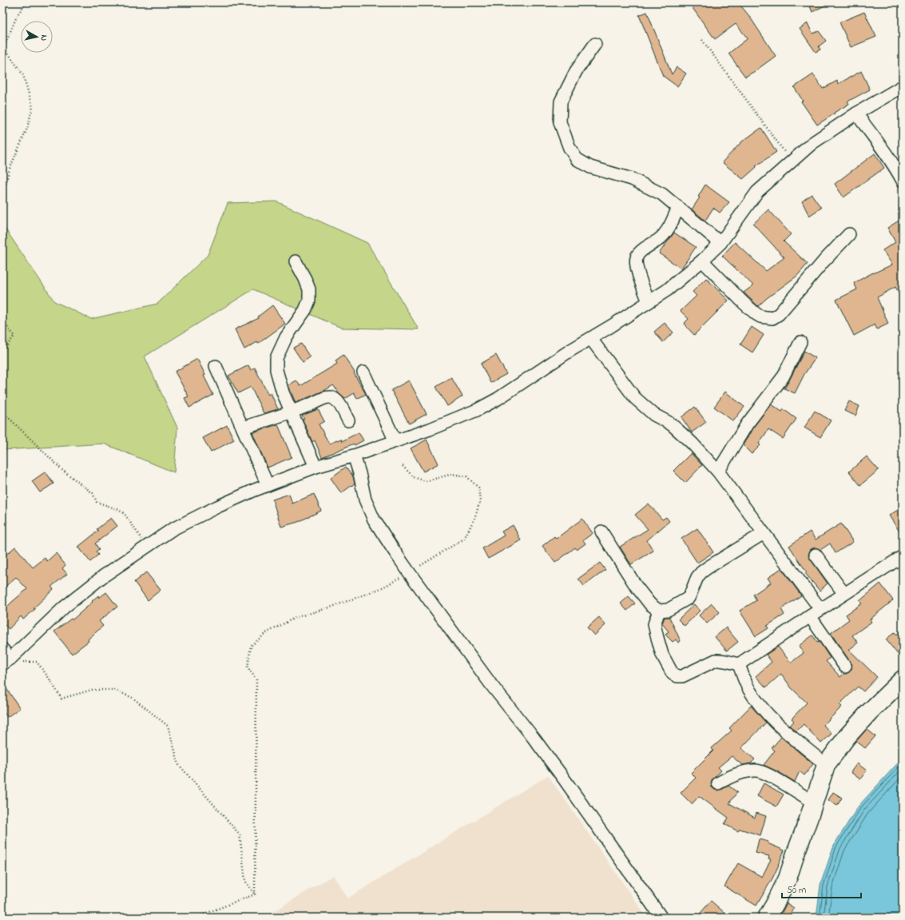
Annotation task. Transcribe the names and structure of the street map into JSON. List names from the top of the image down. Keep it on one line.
{"scale_bar":"50 m","north":"right"}
